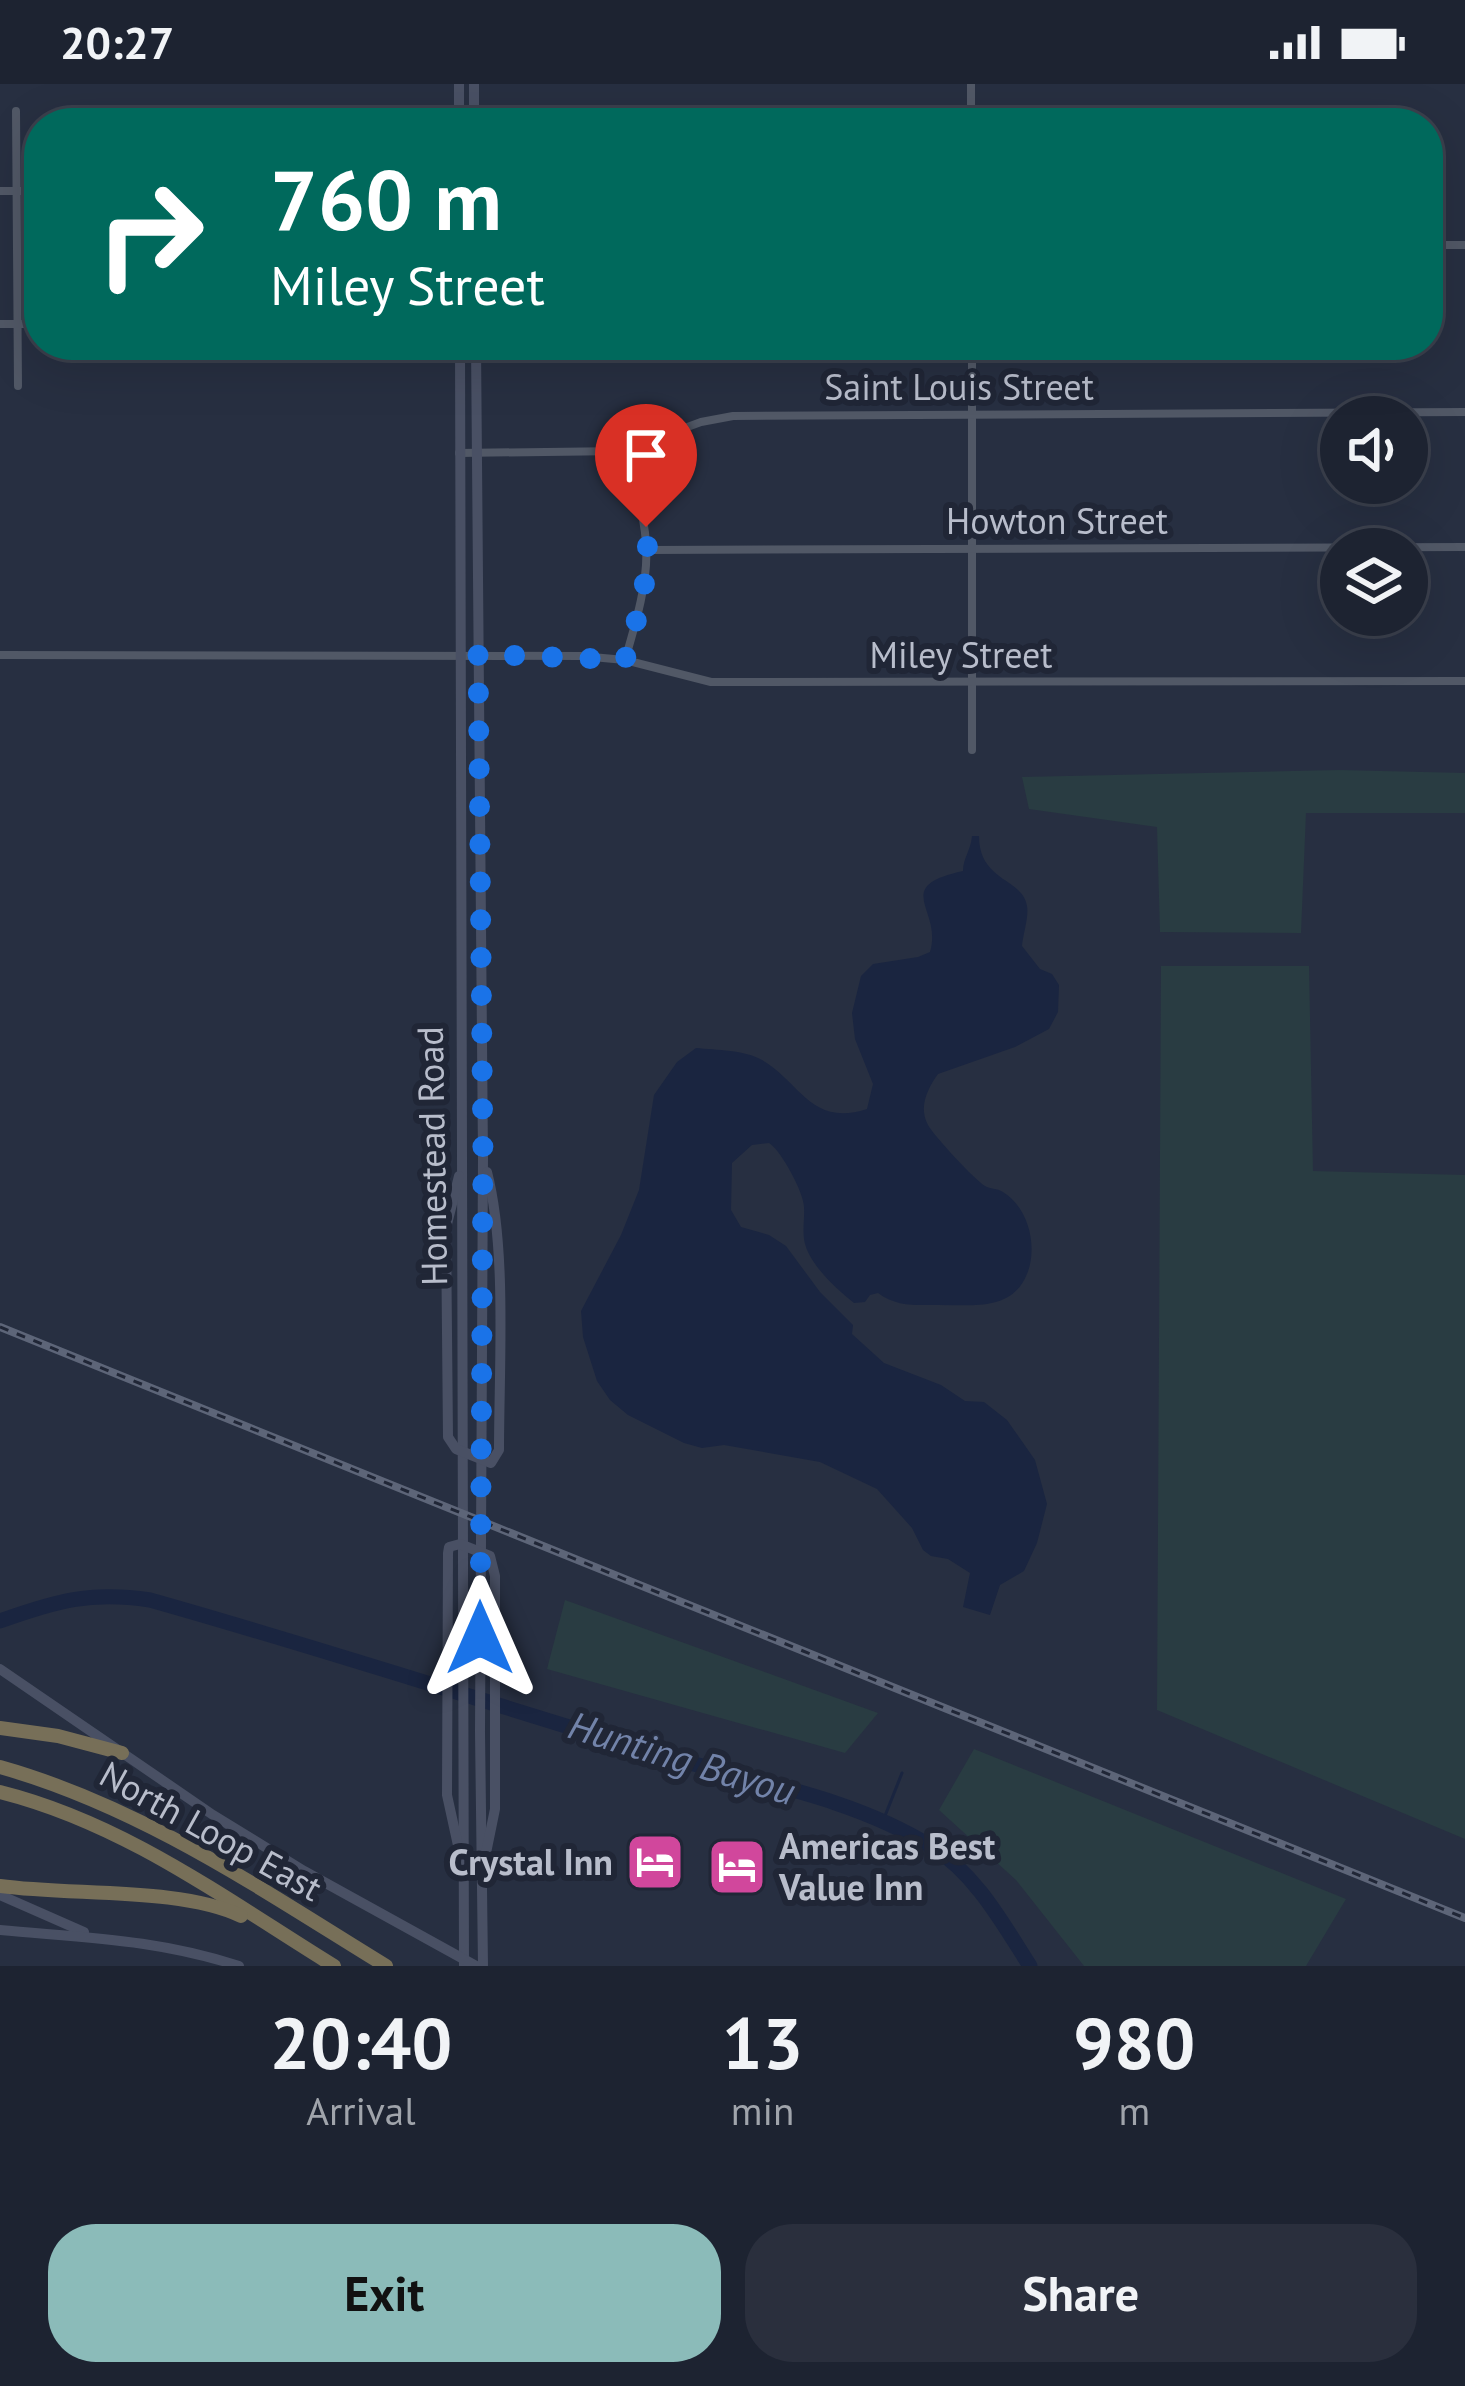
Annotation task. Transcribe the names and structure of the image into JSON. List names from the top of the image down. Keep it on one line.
{"streets":{"highway":["North Loop East"],"main road":["Homestead Road"],"street":["Saint Louis Street","Howton Street","Miley Street"]},"crossings":[["Saint Louis Street","Homestead Road"],["Miley Street","Homestead Road"]],"water":["Hunting Bayou"],"places":{"hotel":["Crystal Inn","Americas Best Value Inn"]},"page":{"status":"20:27","turn":["760 m","Miley Street"],"eta":["20:40","Arrival","13","min","980","m"],"buttons":["Exit","Share"]}}
